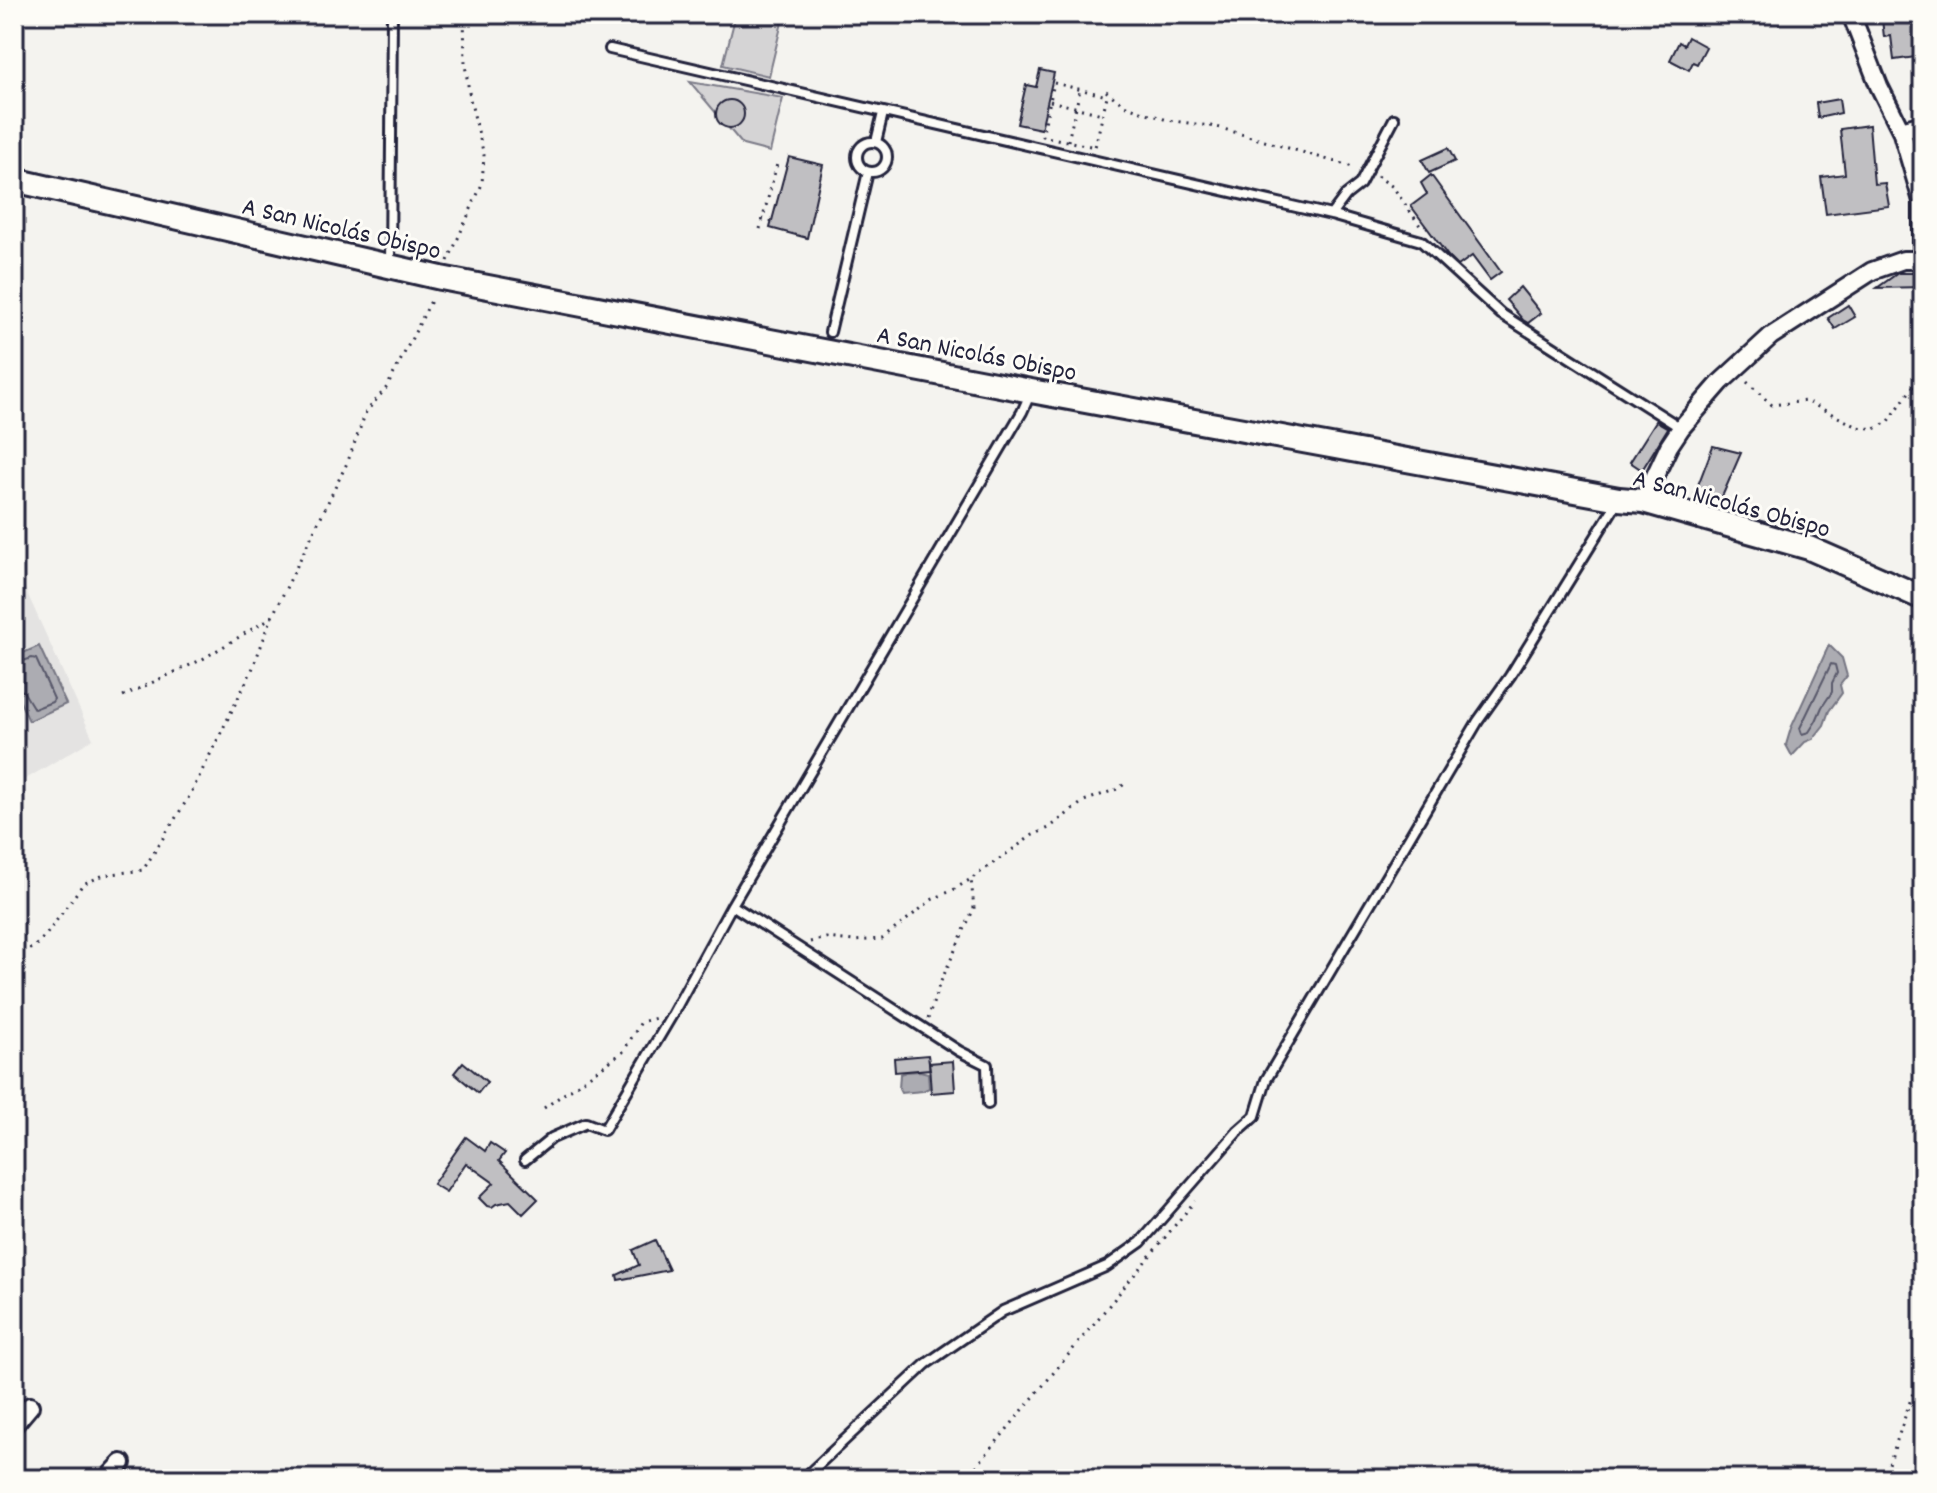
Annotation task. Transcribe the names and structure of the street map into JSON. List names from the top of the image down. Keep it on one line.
{"streets":{"main road":["A San Nicolás Obispo"]}}
